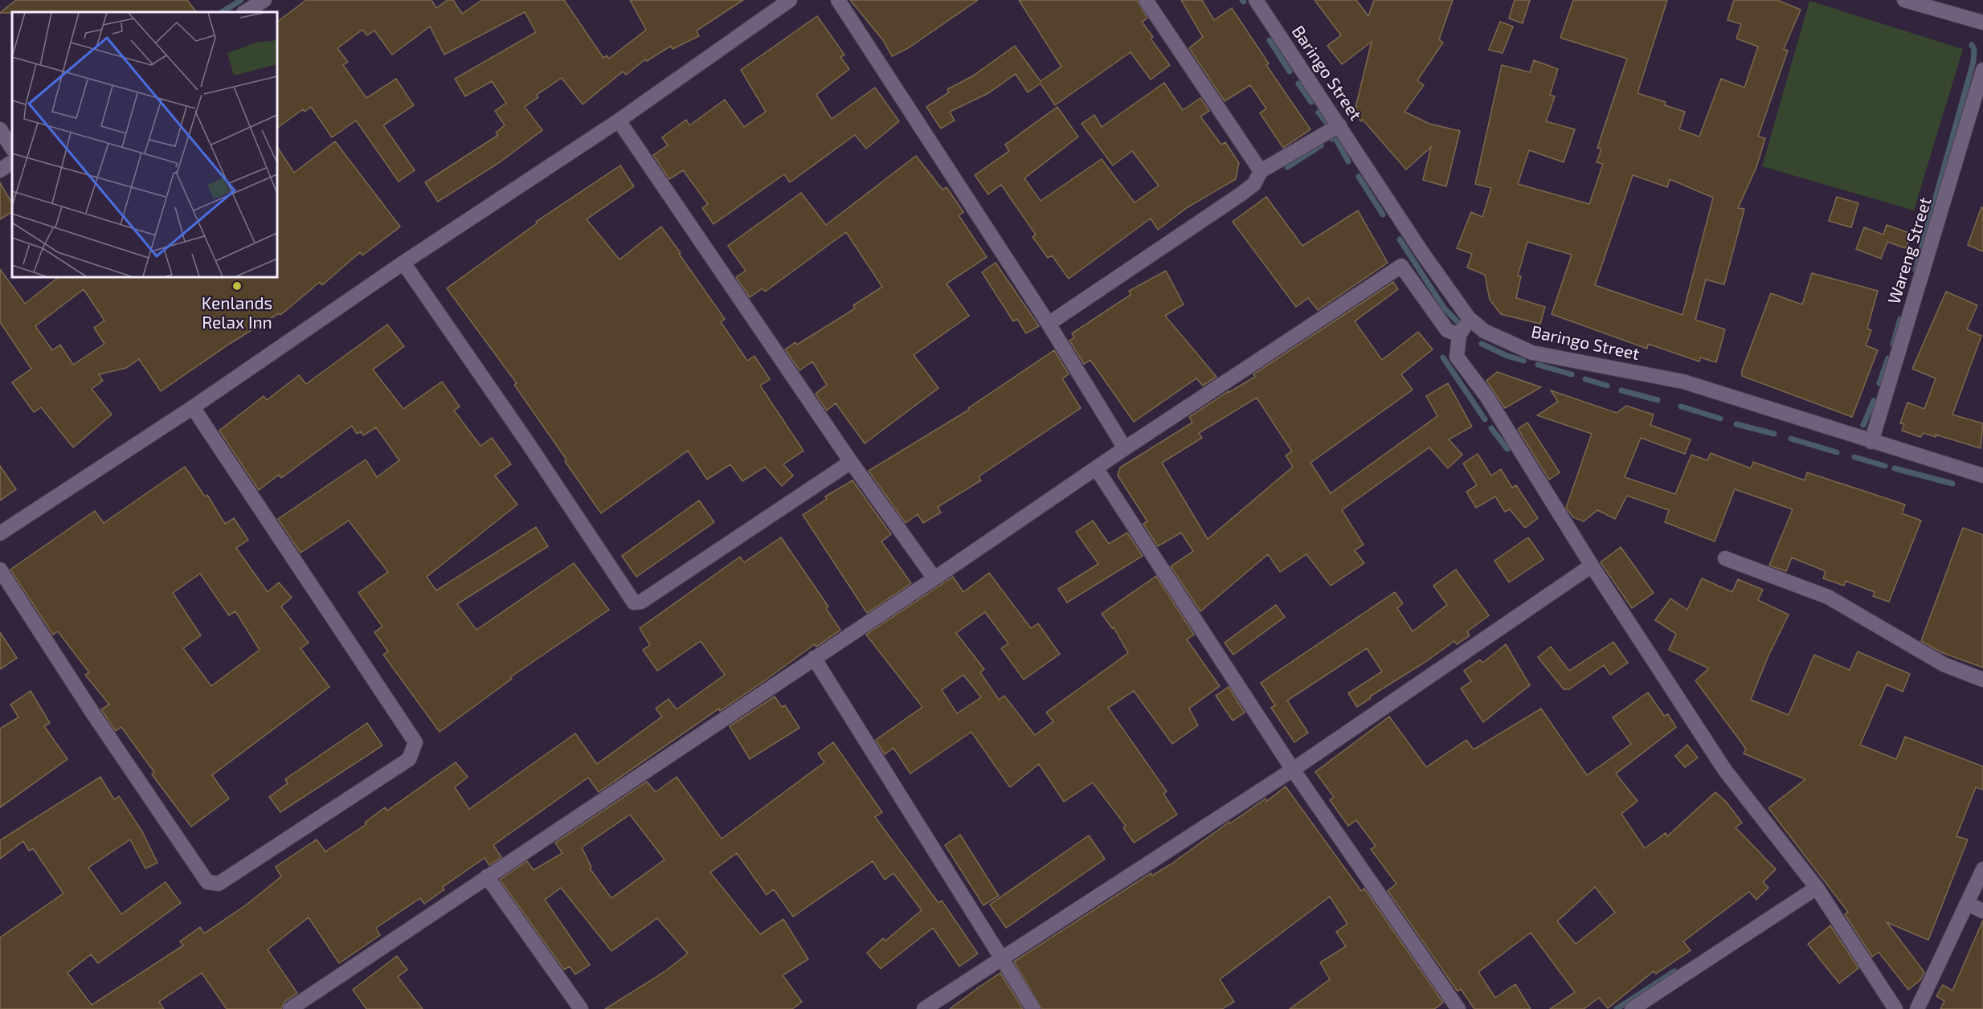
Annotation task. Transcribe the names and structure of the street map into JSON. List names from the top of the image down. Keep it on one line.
{"streets":{"street":["Baringo Street","Wareng Street"]},"crossings":[["Baringo Street","Wareng Street"]],"places":["Kenlands Relax Inn"]}
